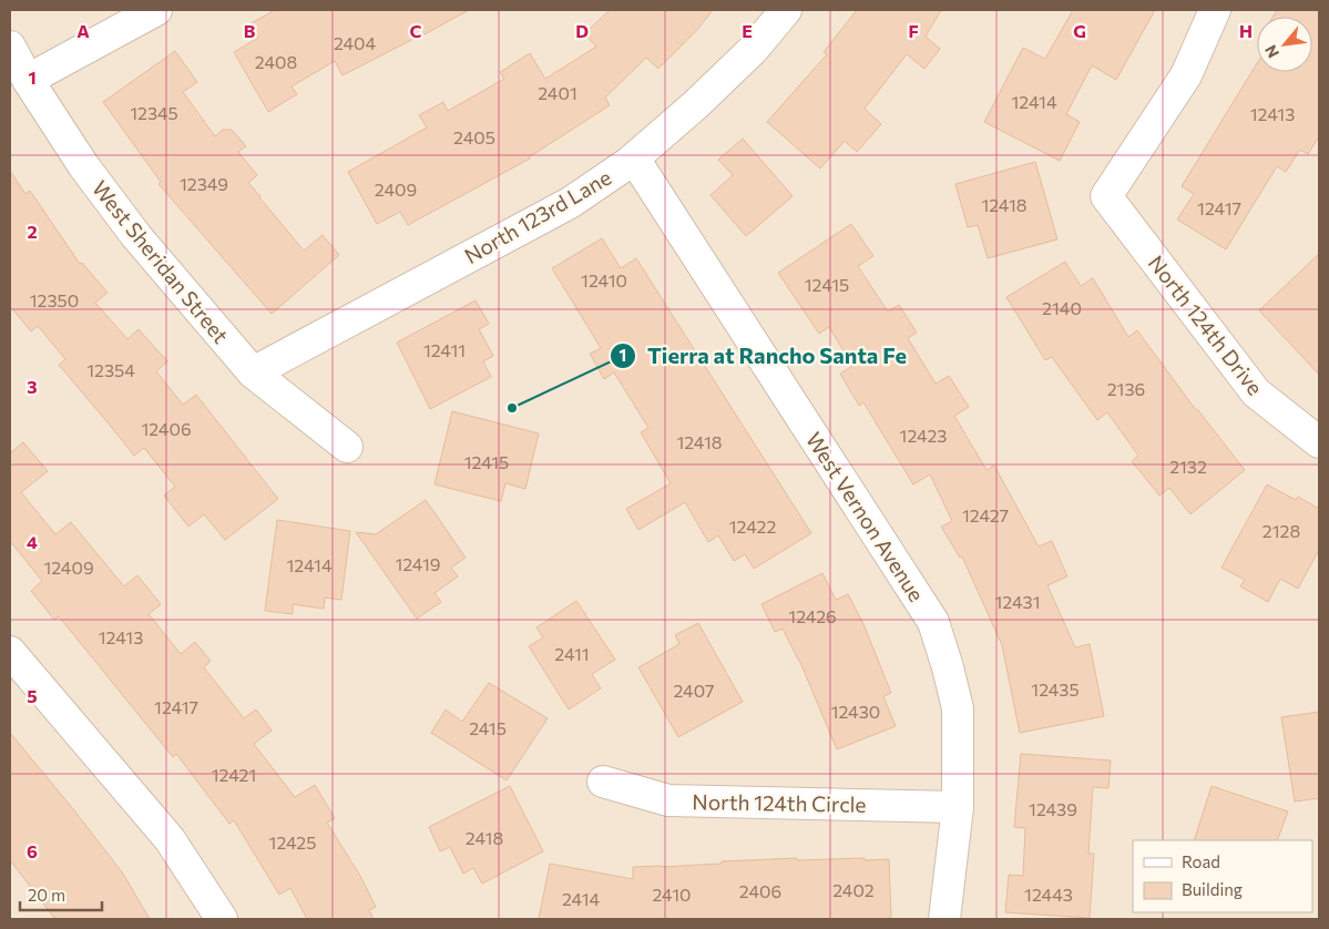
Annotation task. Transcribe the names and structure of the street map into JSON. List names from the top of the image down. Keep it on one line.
{"streets":{"street":["North 123rd Lane","West Sheridan Street","North 124th Drive","West Vernon Avenue","North 124th Circle"]},"crossings":[["North 123rd Lane","West Sheridan Street"],["North 123rd Lane","West Vernon Avenue"],["West Vernon Avenue","North 124th Circle"]],"places":["Tierra at Rancho Santa Fe"],"house_numbers":["2404","2408","2401","12414","12345","12413","2405","12349","2409","12418","12417","12410","12415","12350","2140","12411","12354","2136","12406","12423","12418","12415","2132","12427","12422","2128","12419","12414","12409","12431","12426","12413","2411","12435","2407","12417","12430","2415","12421","12439","2418","12425","2402","2406","2410","12443","2414"],"legend":["Road","Building"],"scale_bar":"20 m","north":"bottom left","grid":{"columns":["A","B","C","D","E","F","G","H"],"rows":["1","2","3","4","5","6"]}}
